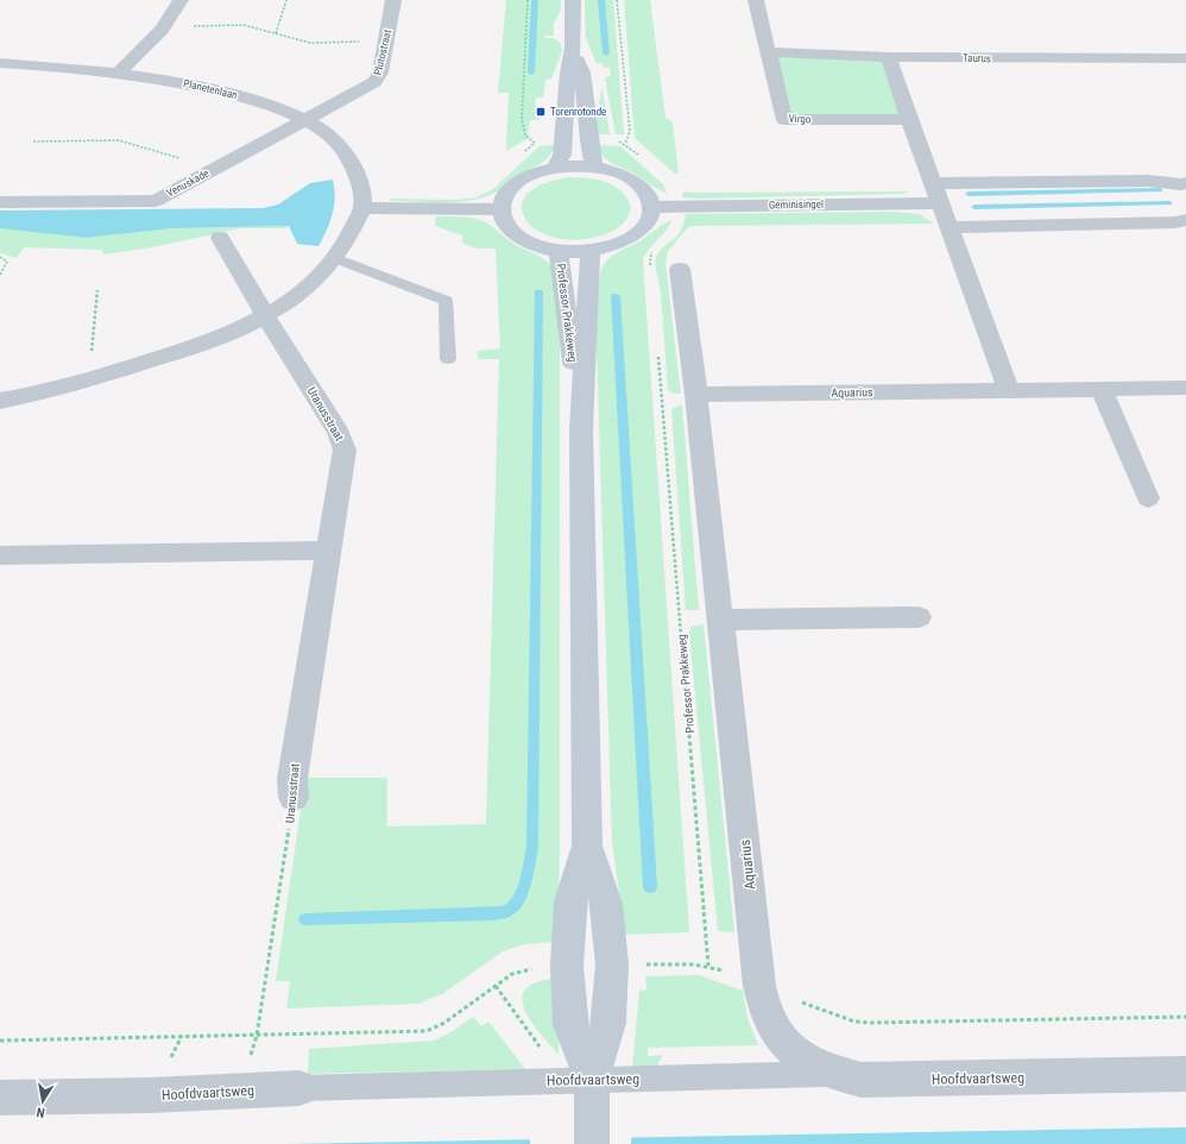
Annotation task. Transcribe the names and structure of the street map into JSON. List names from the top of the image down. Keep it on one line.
{"streets":{"street":["Plutostraat","Taurus","Planetenlaan","Virgo","Venuskade","Geminisingel","Professor Prakkeweg","Aquarius","Uranusstraat","Hoofdvaartsweg"]},"crossings":[["Plutostraat","Planetenlaan"],["Plutostraat","Venuskade"],["Taurus","Virgo"],["Planetenlaan","Venuskade"],["Geminisingel","Professor Prakkeweg"],["Professor Prakkeweg","Hoofdvaartsweg"],["Aquarius","Hoofdvaartsweg"]],"places":{"transit":["Torenrotonde"]},"north":"bottom"}
